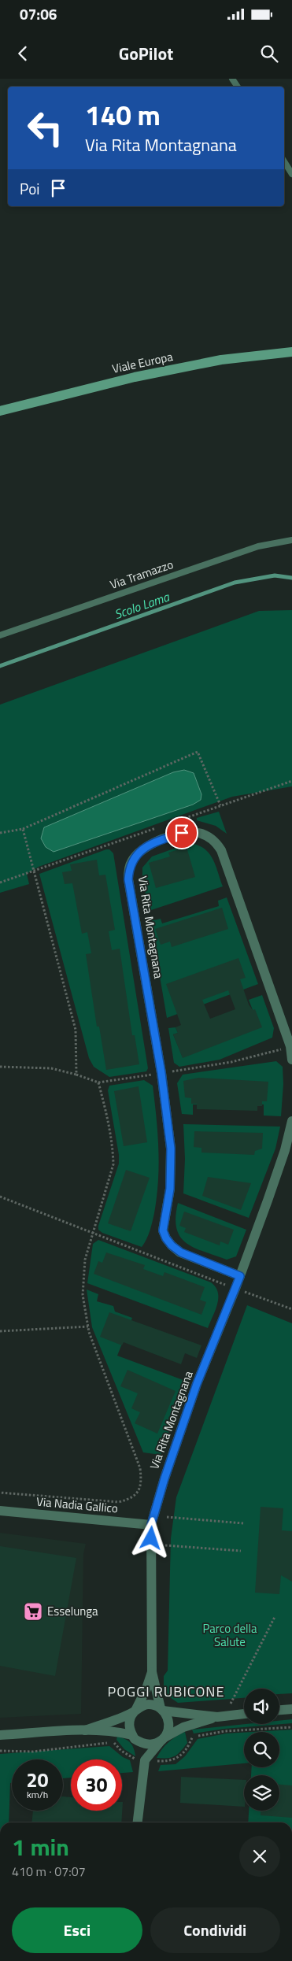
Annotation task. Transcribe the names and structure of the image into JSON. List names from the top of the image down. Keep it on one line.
{"streets":{"main road":["Viale Europa"],"street":["Via Rita Montagnana","Via Nadia Gallico"],"lane":["Via Tramazzo"]},"crossings":[["Via Rita Montagnana","Via Nadia Gallico"]],"districts":["POGGI RUBICONE"],"water":["Scolo Lama"],"parks":["Parco della Salute"],"places":{"supermarket":["Esselunga"]},"page":{"status":"07:06","header":"GoPilot","turn":["140 m","Via Rita Montagnana"],"then":"Poi","speed":"20 km/h","limit":"30","heading":["1 min","410 m · 07:07"],"buttons":["Esci","Condividi"]}}
